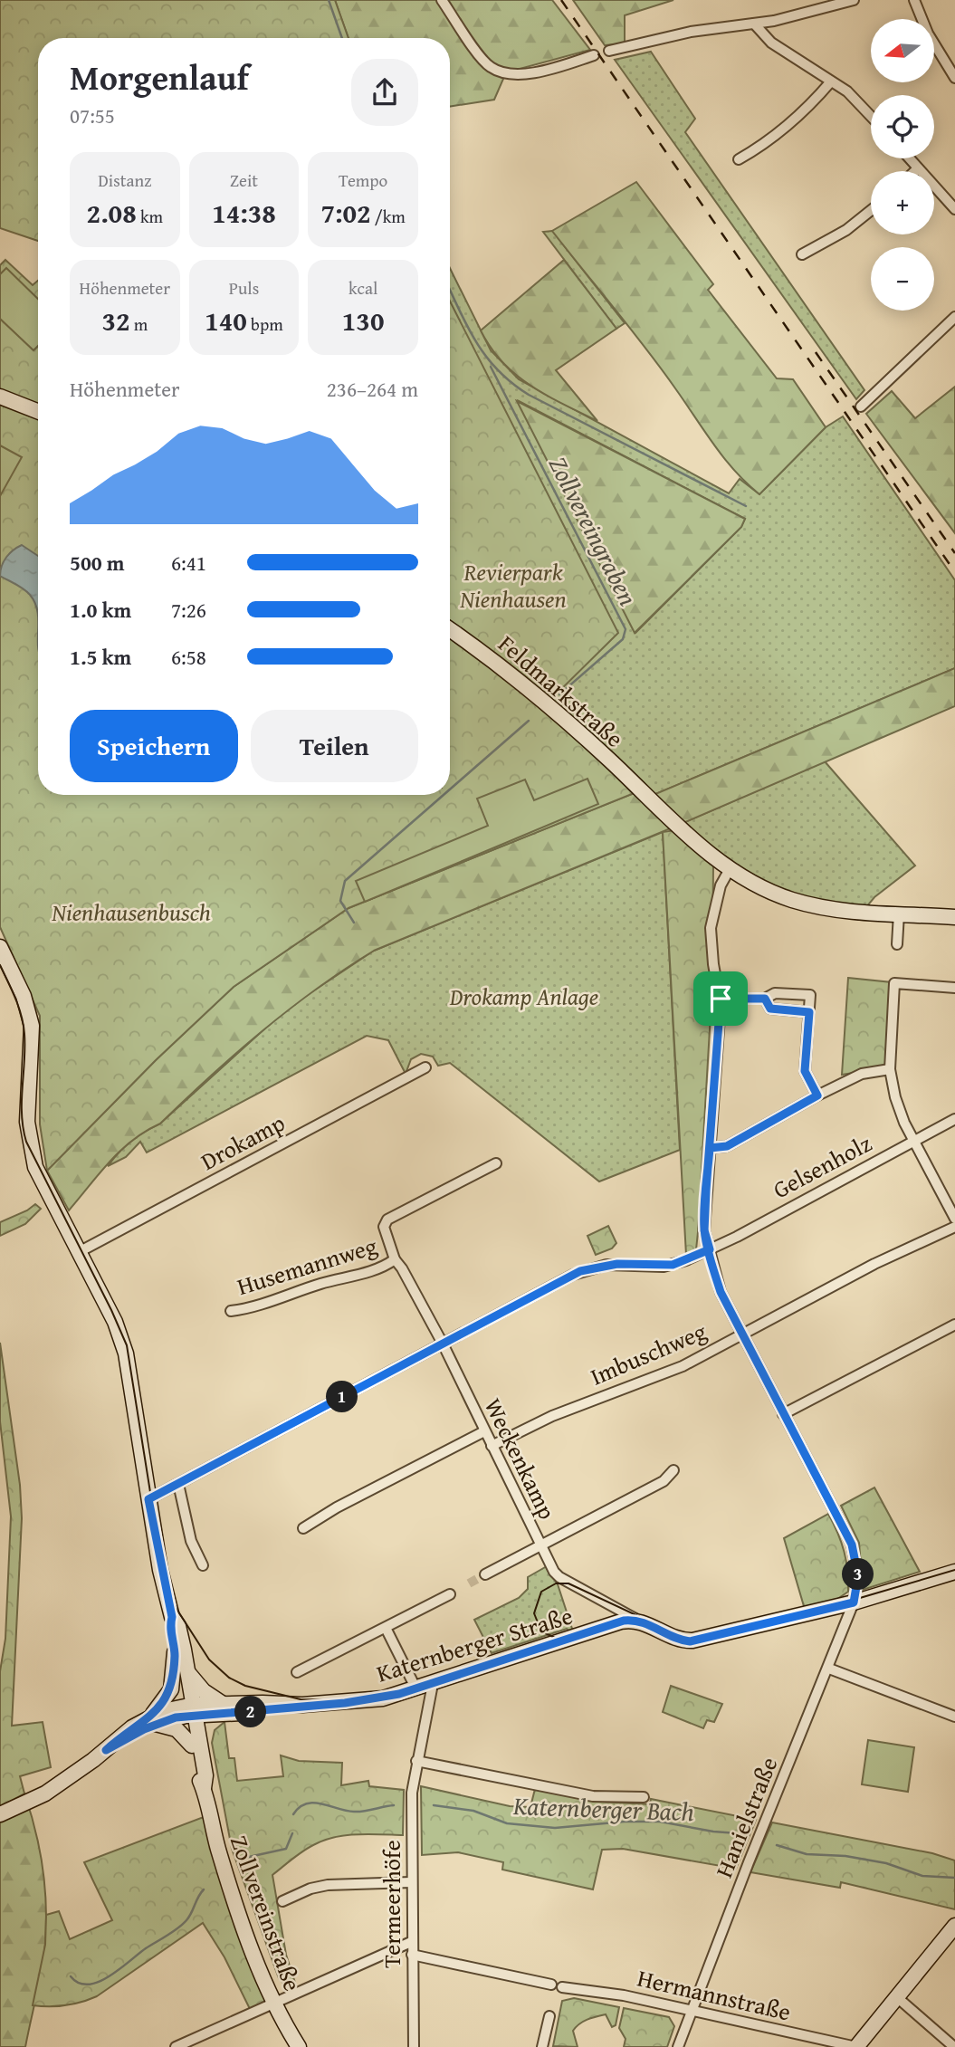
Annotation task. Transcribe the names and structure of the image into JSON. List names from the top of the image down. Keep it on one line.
{"streets":{"main road":["Feldmarkstraße","Katernberger Straße","Zollvereinstraße"],"street":["Drokamp","Gelsenholz","Husemannweg","Imbuschweg","Weckenkamp","Hanielstraße","Termeerhöfe","Hermannstraße"]},"crossings":[["Feldmarkstraße","Hanielstraße"],["Gelsenholz","Husemannweg"],["Gelsenholz","Weckenkamp"],["Gelsenholz","Hanielstraße"],["Husemannweg","Weckenkamp"],["Imbuschweg","Weckenkamp"],["Imbuschweg","Hanielstraße"],["Weckenkamp","Katernberger Straße"],["Katernberger Straße","Hanielstraße"],["Katernberger Straße","Termeerhöfe"],["Katernberger Straße","Zollvereinstraße"],["Hanielstraße","Hermannstraße"],["Termeerhöfe","Hermannstraße"]],"water":["Zollvereingraben","Katernberger Bach"],"parks":["Revierpark Nienhausen","Nienhausenbusch","Drokamp Anlage"],"north":"left","page":{"map_buttons":["+","−"],"heading":["Morgenlauf","07:55"],"stats":[["Distanz","2.08 km"],["Zeit","14:38"],["Tempo","7:02 /km"],["Höhenmeter","32 m"],["Puls","140 bpm"],["kcal","130"]],"chart":["Höhenmeter","236–264 m"],"list":[{"name":"500 m","note":"6:41"},{"name":"1.0 km","note":"7:26"},{"name":"1.5 km","note":"6:58"}],"buttons":["Speichern","Teilen"],"pins":["1","3","2"]}}
